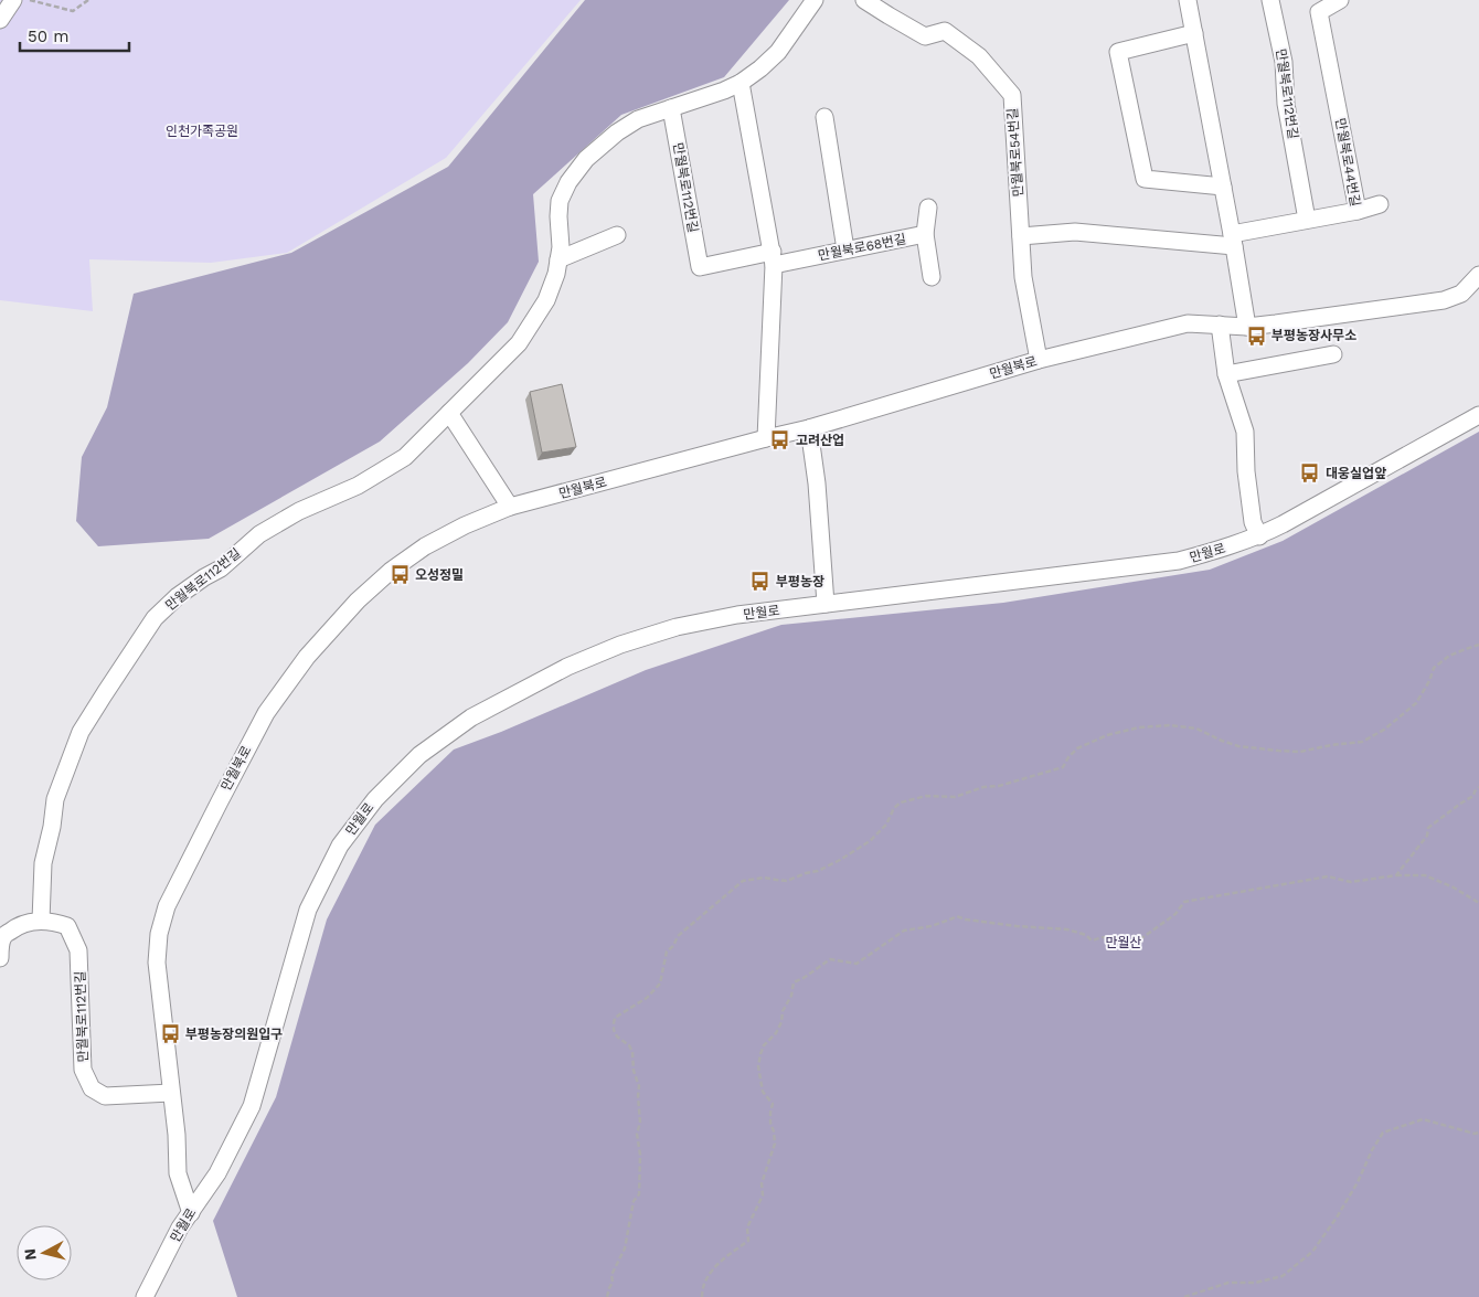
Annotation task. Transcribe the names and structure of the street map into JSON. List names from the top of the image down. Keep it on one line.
{"streets":{"street":["만월북로112번길","만월북로54번길","만월북로44번길","만월북로68번길","만월북로","만월로"]},"crossings":[["만월북로112번길","만월북로44번길"],["만월북로112번길","만월북로68번길"],["만월북로112번길","만월북로"],["만월북로54번길","만월북로44번길"],["만월북로54번길","만월북로"],["만월북로","만월로"]],"parks":["인천가족공원","만월산"],"places":{"bus stop":["부평농장사무소","고려산업","대웅실업앞","오성정밀","부평농장","부평농장의원입구"]},"scale_bar":"50 m","north":"left"}
